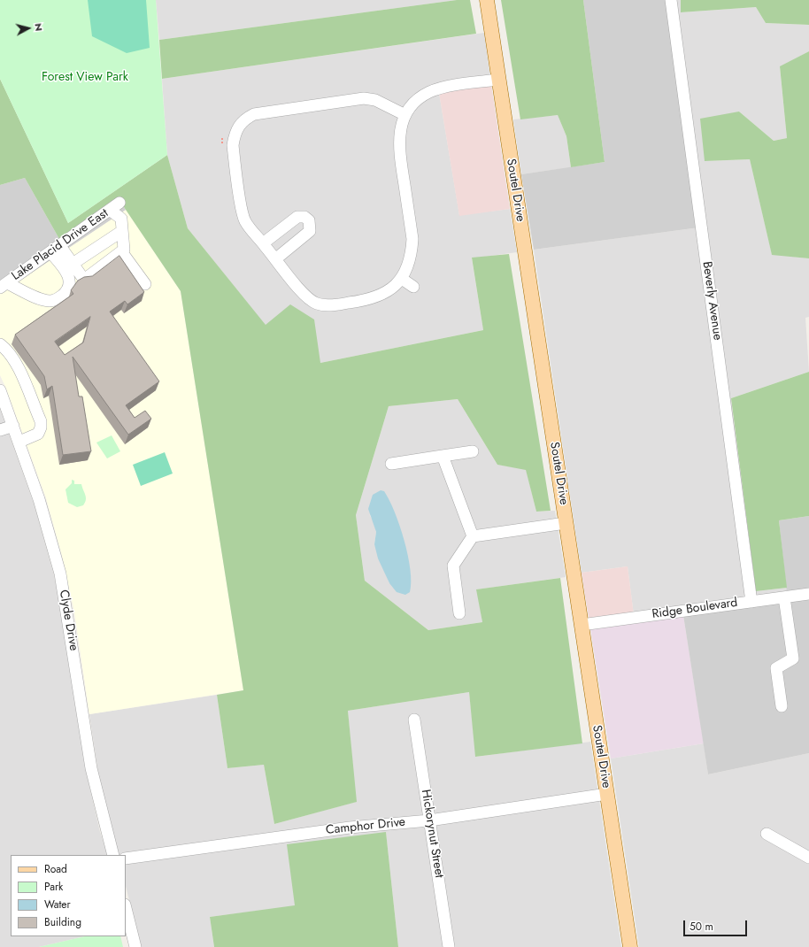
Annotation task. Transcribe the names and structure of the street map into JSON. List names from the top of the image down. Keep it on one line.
{"streets":{"main road":["Soutel Drive"],"street":["Lake Placid Drive East","Beverly Avenue","Ridge Boulevard","Clyde Drive","Camphor Drive","Hickorynut Street"]},"crossings":[["Soutel Drive","Ridge Boulevard"],["Soutel Drive","Camphor Drive"],["Beverly Avenue","Ridge Boulevard"],["Camphor Drive","Hickorynut Street"]],"parks":["Forest View Park"],"legend":["Road","Park","Water","Building"],"scale_bar":"50 m","north":"right"}
